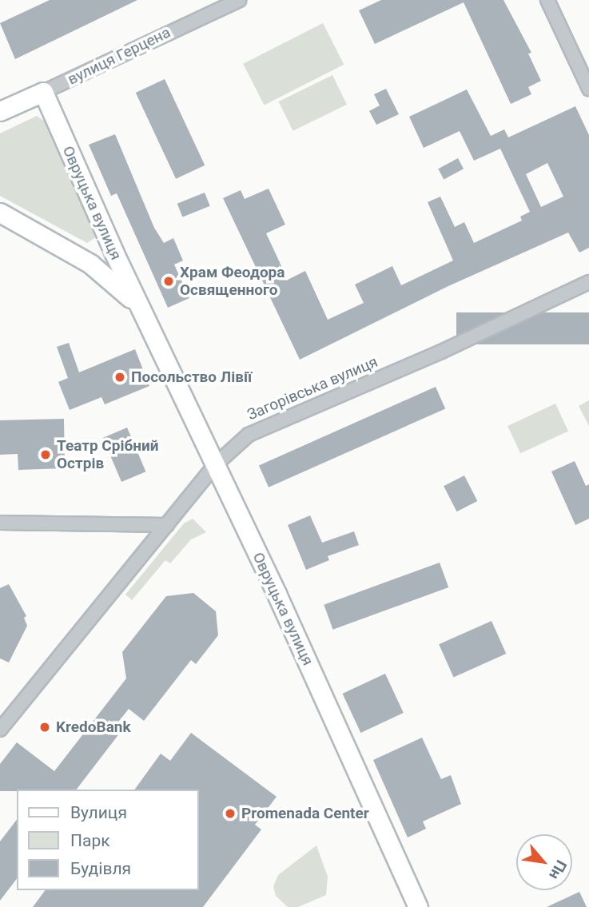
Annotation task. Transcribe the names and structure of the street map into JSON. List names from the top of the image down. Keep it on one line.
{"streets":{"street":["вулиця Герцена","Овруцька вулиця","Загорівська вулиця"]},"crossings":[["вулиця Герцена","Овруцька вулиця"],["Овруцька вулиця","Загорівська вулиця"]],"places":["Храм Феодора Освященного","Посольство Лівії","Театр Срібний Острів","KredoBank","Promenada Center"],"legend":["Вулиця","Парк","Будівля"],"north":"bottom right"}
